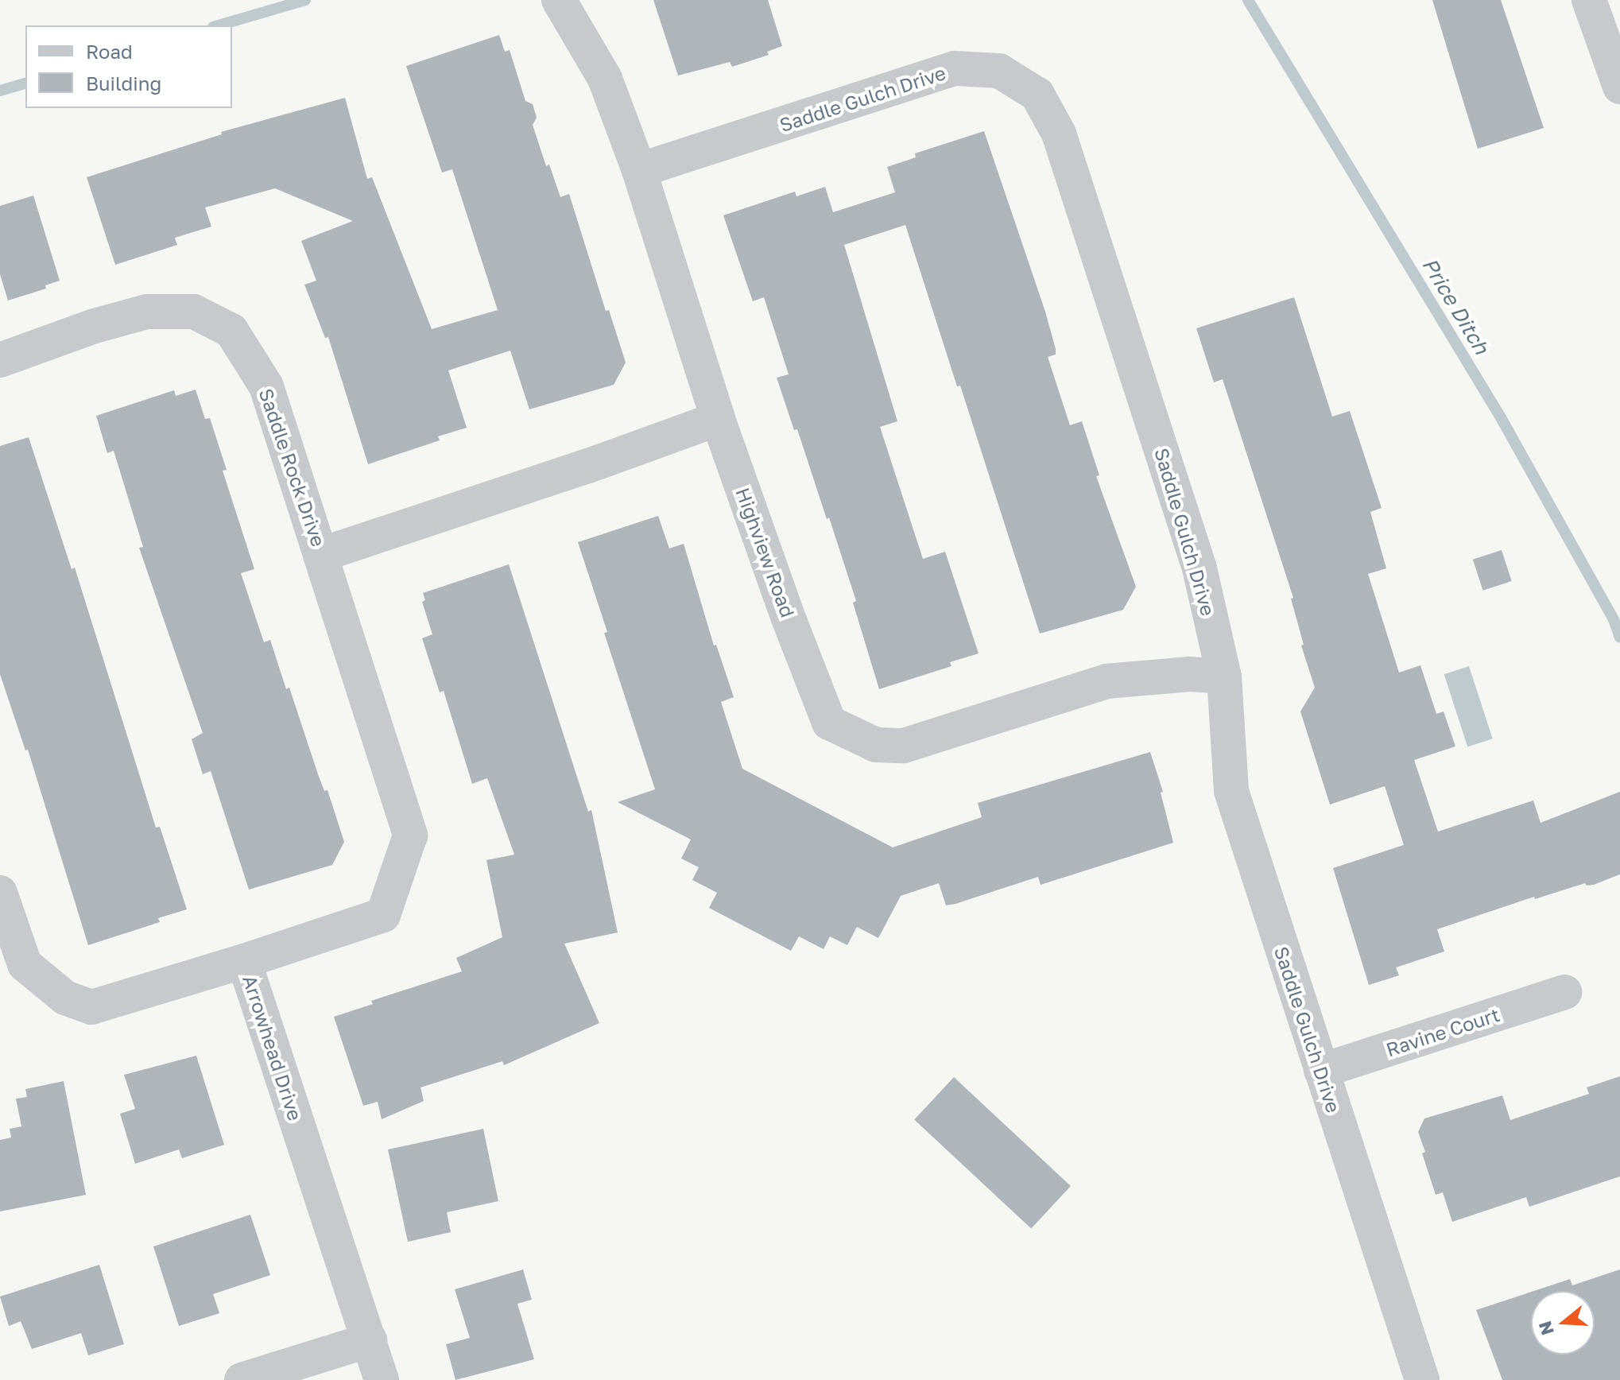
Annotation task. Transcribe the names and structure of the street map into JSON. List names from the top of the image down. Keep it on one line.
{"streets":{"street":["Saddle Gulch Drive","Saddle Rock Drive","Highview Road","Ravine Court","Arrowhead Drive"]},"crossings":[["Saddle Gulch Drive","Highview Road"],["Saddle Gulch Drive","Ravine Court"],["Saddle Rock Drive","Highview Road"],["Saddle Rock Drive","Arrowhead Drive"]],"water":["Price Ditch"],"legend":["Road","Building"],"north":"left"}
